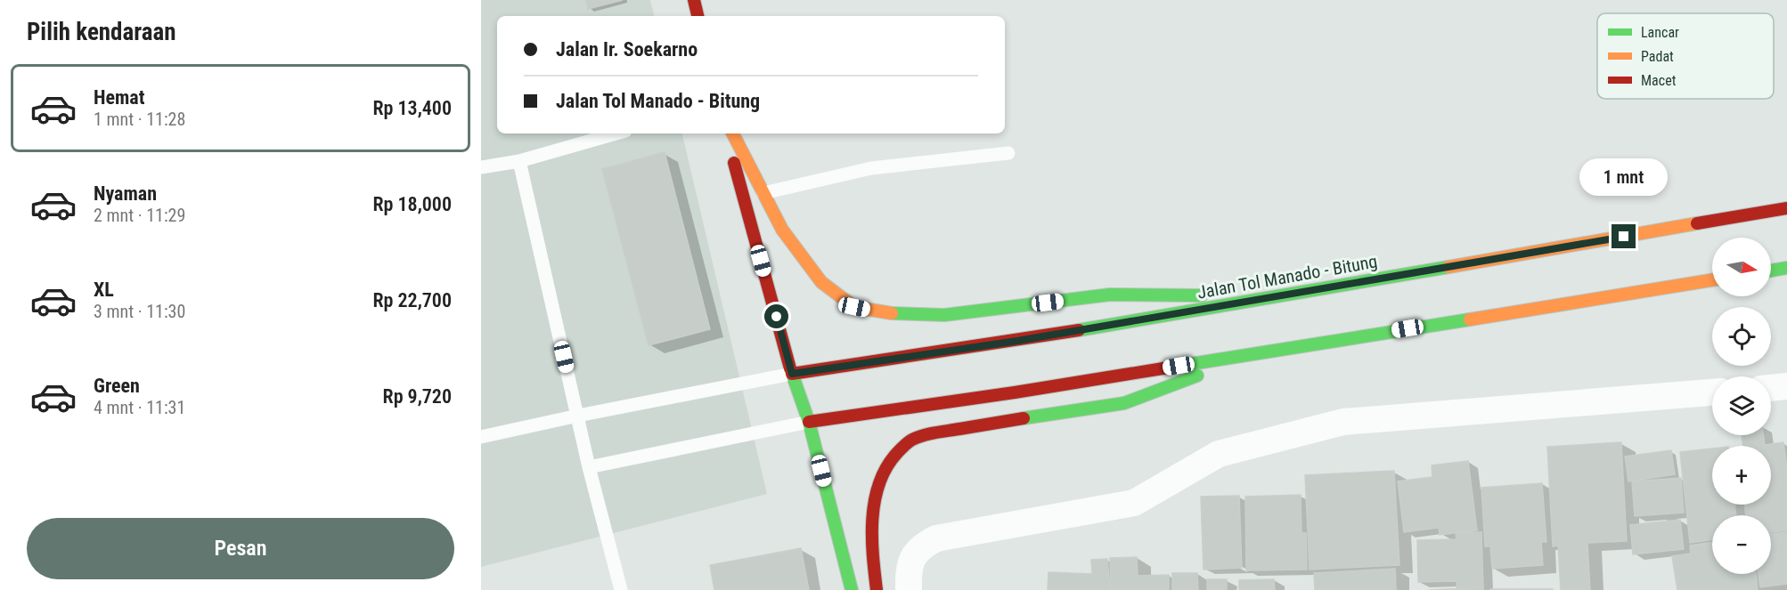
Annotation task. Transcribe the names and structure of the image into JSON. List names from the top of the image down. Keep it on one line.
{"streets":{"highway":["Jalan Tol Manado - Bitung"]},"legend":["Lancar","Padat","Macet"],"north":"right","page":{"heading":"Pilih kendaraan","banner":["Jalan Ir. Soekarno","Jalan Tol Manado - Bitung"],"list":[{"name":"Hemat","note":"1 mnt · 11:28","value":"Rp 13,400"},{"name":"Nyaman","note":"2 mnt · 11:29","value":"Rp 18,000"},{"name":"XL","note":"3 mnt · 11:30","value":"Rp 22,700"},{"name":"Green","note":"4 mnt · 11:31","value":"Rp 9,720"}],"bubble":"1 mnt","map_buttons":["+","−"],"buttons":"Pesan"}}
